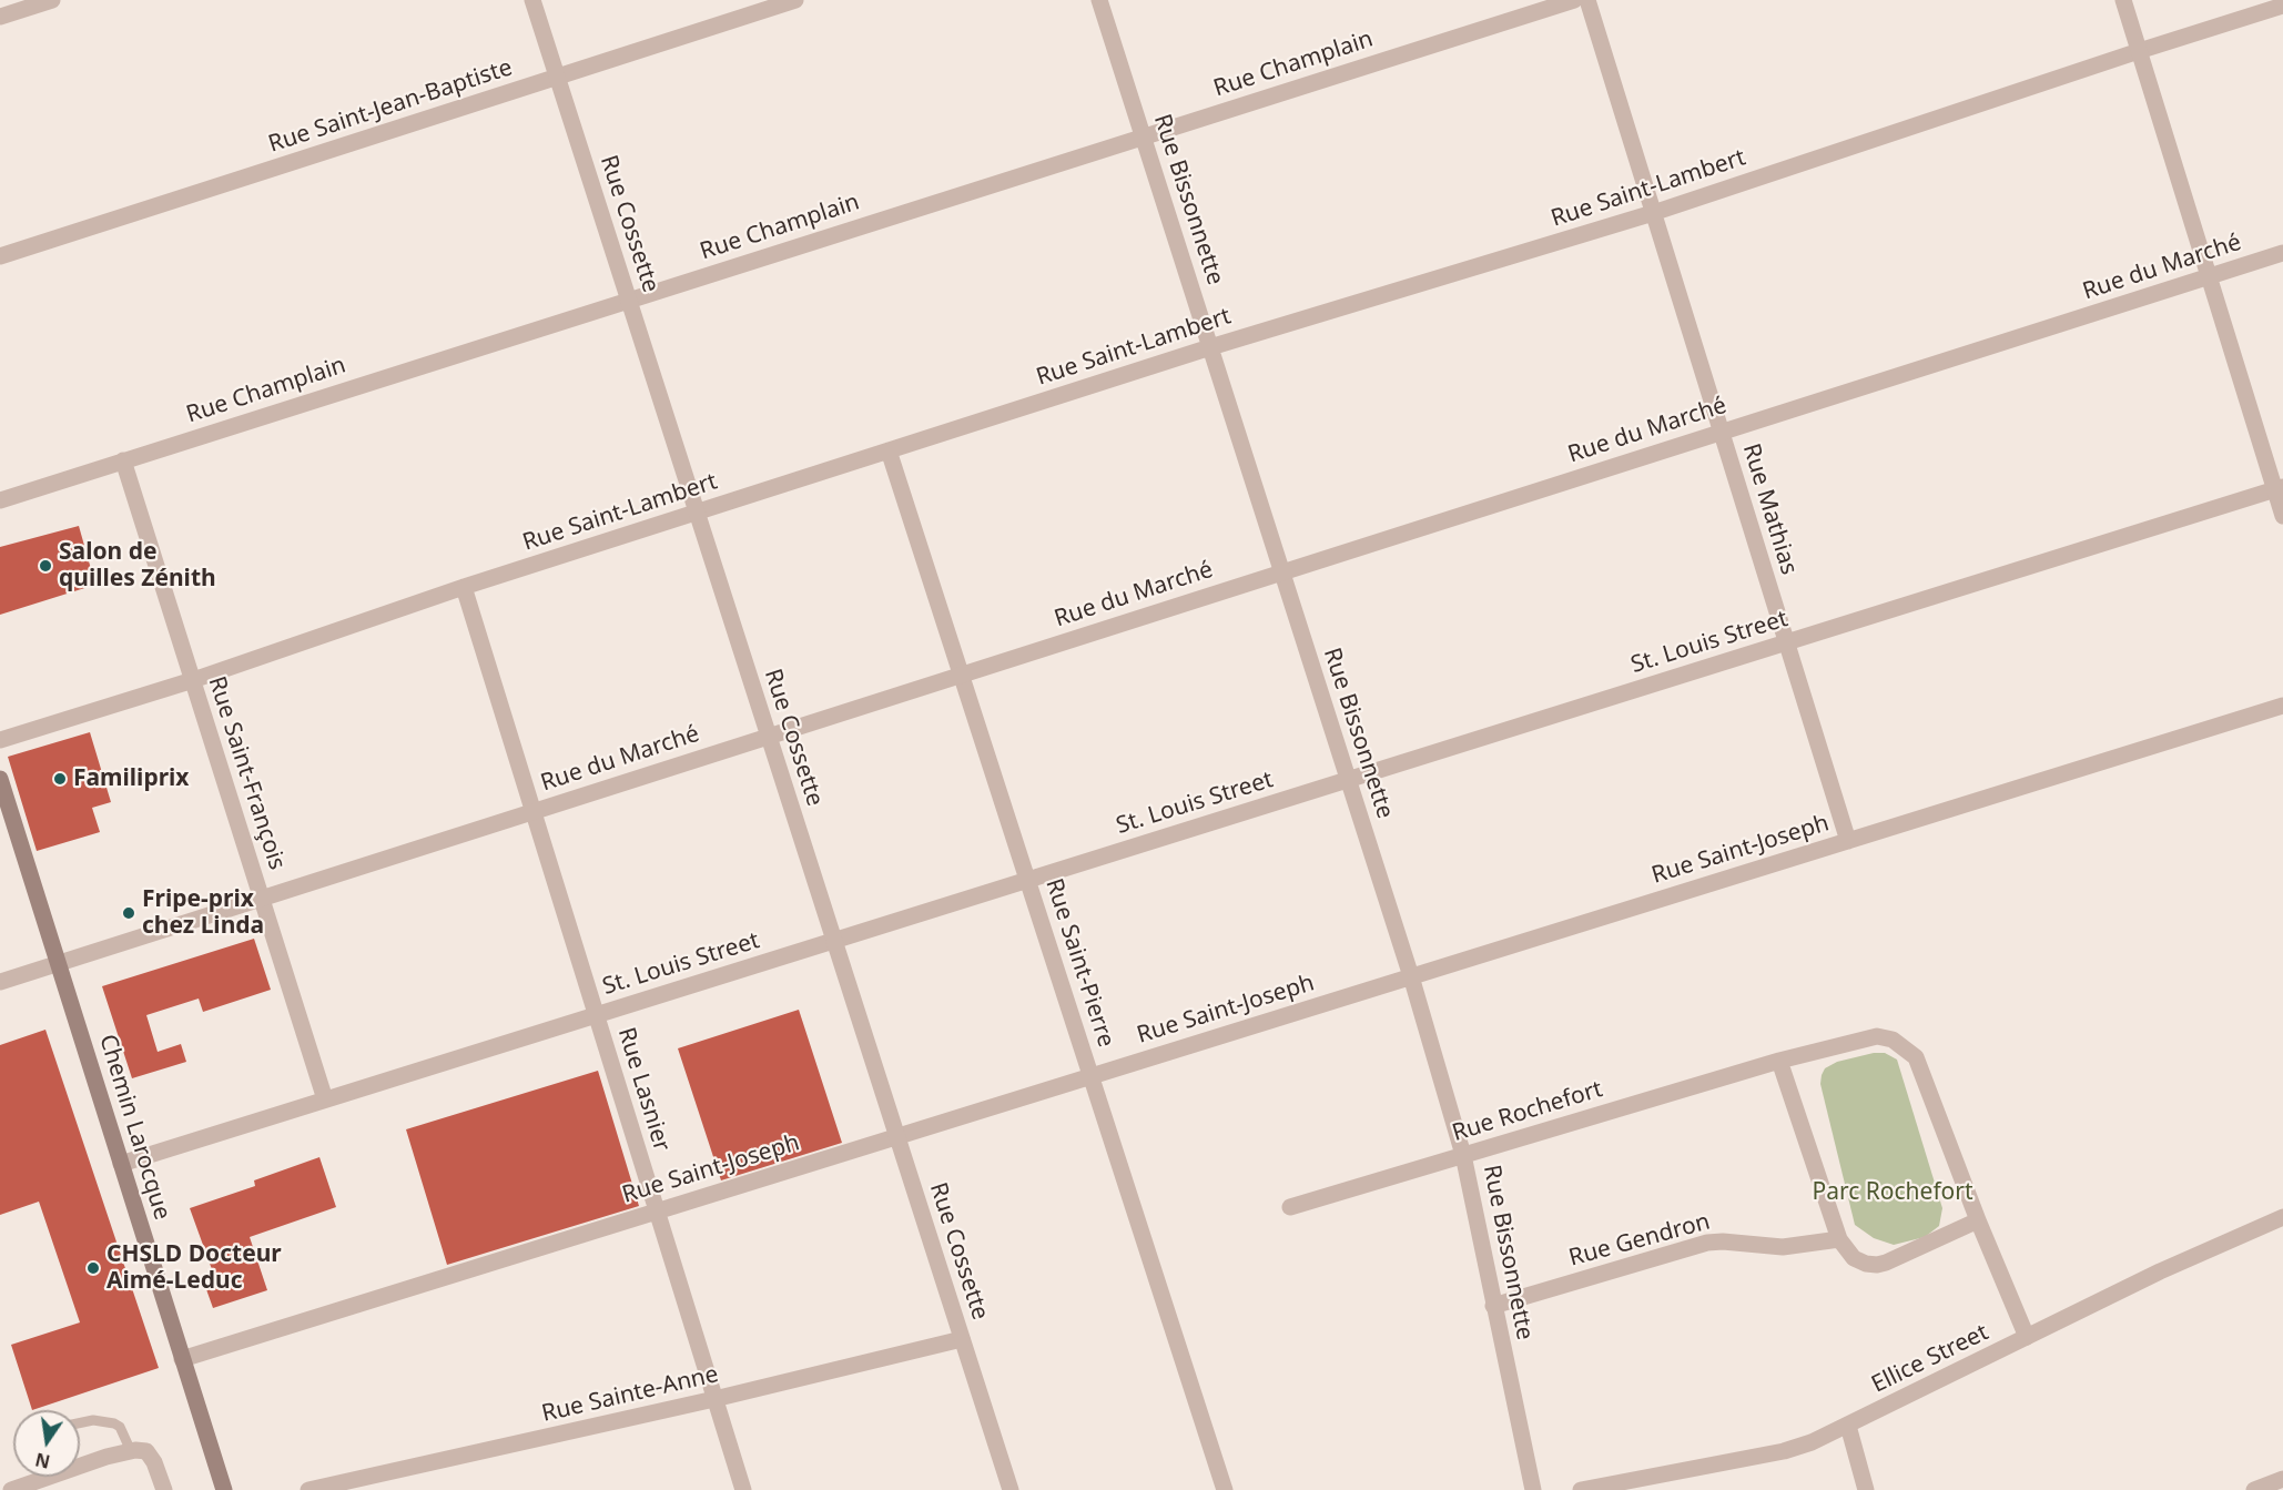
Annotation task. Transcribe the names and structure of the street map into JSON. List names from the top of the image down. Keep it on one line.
{"streets":{"main road":["Chemin Larocque"],"street":["Rue Champlain","Rue Saint-Jean-Baptiste","Rue Saint-Lambert","Rue Bissonnette","Rue Cossette","Rue du Marché","Rue Mathias","St. Louis Street","Rue Saint-François","Rue Saint-Joseph","Rue Saint-Pierre","Rue Lasnier","Rue Rochefort","Rue Gendron","Ellice Street","Rue Sainte-Anne"]},"crossings":[["Rue Champlain","Rue Bissonnette"],["Rue Champlain","Rue Cossette"],["Rue Champlain","Rue Saint-François"],["Rue Saint-Jean-Baptiste","Rue Cossette"],["Rue Saint-Lambert","Rue Bissonnette"],["Rue Saint-Lambert","Rue Cossette"],["Rue Saint-Lambert","Rue Mathias"],["Rue Saint-Lambert","Rue Saint-François"],["Rue Saint-Lambert","Rue Saint-Pierre"],["Rue Saint-Lambert","Rue Lasnier"],["Rue Bissonnette","Rue du Marché"],["Rue Bissonnette","St. Louis Street"],["Rue Bissonnette","Rue Saint-Joseph"],["Rue Bissonnette","Rue Rochefort"],["Rue Bissonnette","Rue Gendron"],["Rue Cossette","Rue du Marché"],["Rue Cossette","St. Louis Street"],["Rue Cossette","Rue Saint-Joseph"],["Rue Cossette","Rue Sainte-Anne"],["Rue du Marché","Rue Mathias"],["Rue du Marché","Rue Saint-François"],["Rue du Marché","Rue Saint-Pierre"],["Rue du Marché","Rue Lasnier"],["Rue du Marché","Chemin Larocque"],["Rue Mathias","St. Louis Street"],["Rue Mathias","Rue Saint-Joseph"],["St. Louis Street","Rue Saint-François"],["St. Louis Street","Rue Saint-Pierre"],["St. Louis Street","Rue Lasnier"],["St. Louis Street","Chemin Larocque"],["Rue Saint-Joseph","Rue Saint-Pierre"],["Rue Saint-Joseph","Rue Lasnier"],["Rue Saint-Joseph","Chemin Larocque"],["Rue Lasnier","Rue Sainte-Anne"],["Rue Rochefort","Ellice Street"]],"parks":["Parc Rochefort"],"places":["Salon de quilles Zénith","Familiprix","Fripe-prix chez Linda","CHSLD Docteur Aimé-Leduc"],"north":"bottom"}
